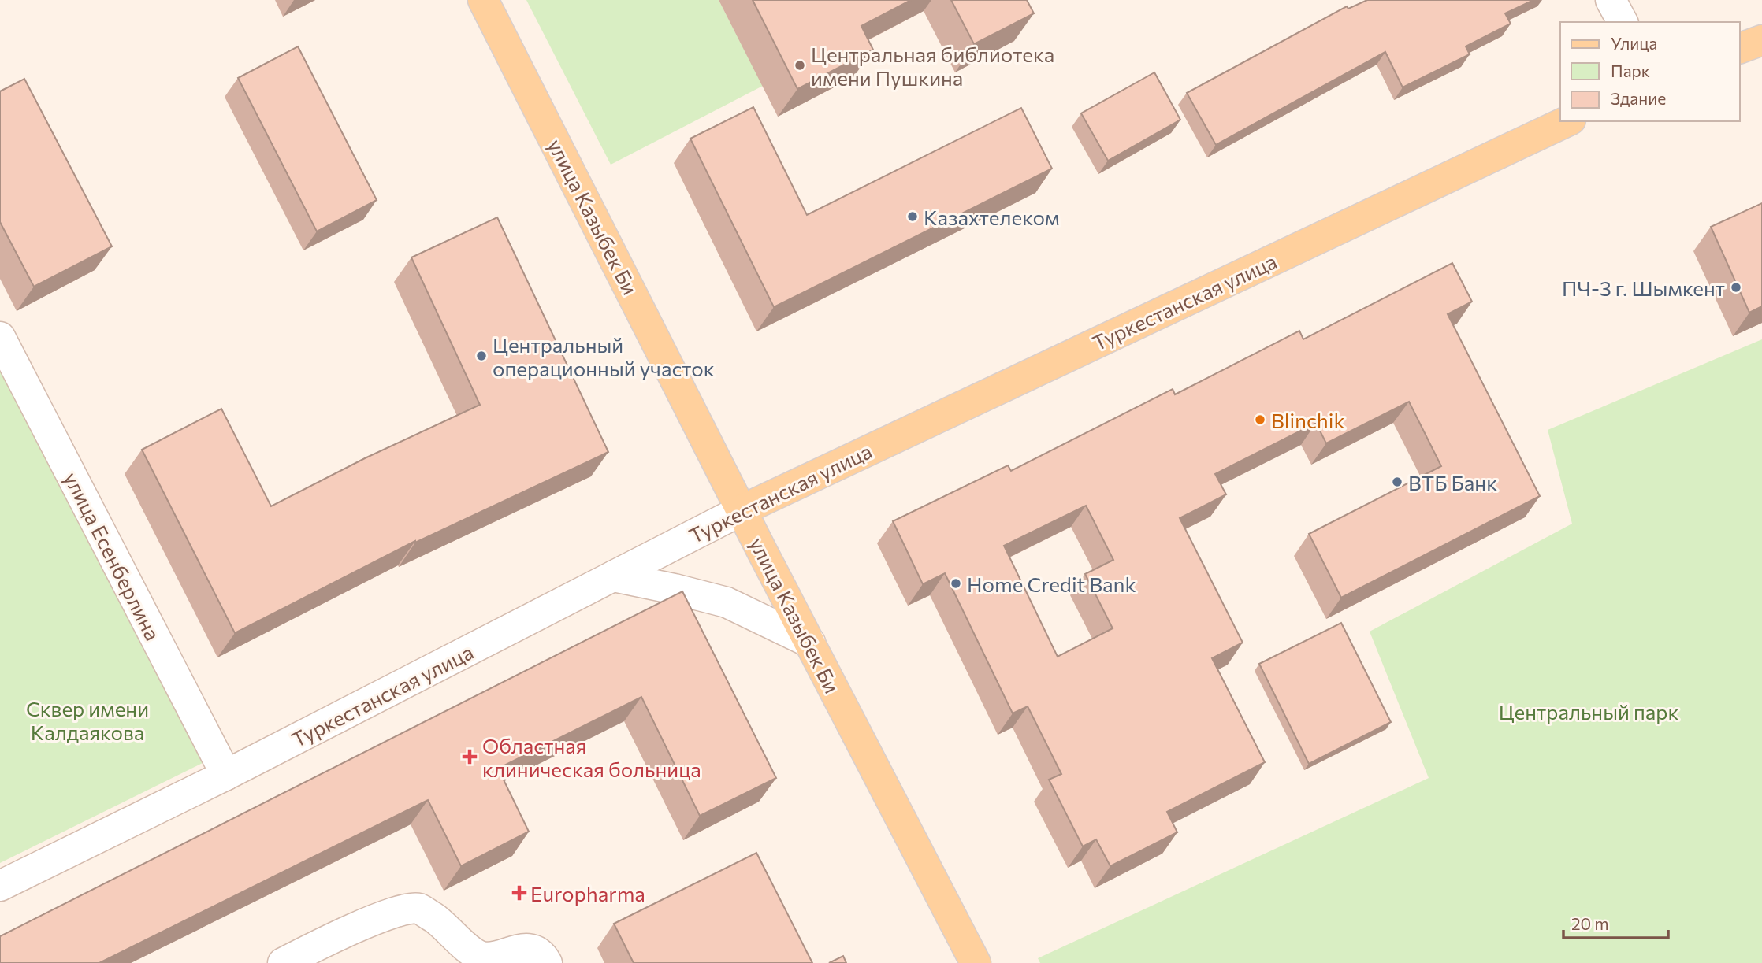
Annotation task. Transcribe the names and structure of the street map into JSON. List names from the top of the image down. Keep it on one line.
{"streets":{"main road":["улица Казыбек Би","Туркестанская улица"],"street":["улица Есенберлина"]},"crossings":[["улица Казыбек Би","Туркестанская улица"],["Туркестанская улица","улица Есенберлина"]],"parks":["Сквер имени Калдаякова","Центральный парк"],"places":{"other":["Центральная библиотека имени Пушкина","Казахтелеком","ПЧ-3 г. Шымкент","Центральный операционный участок","Blinchik","ВТБ Банк","Home Credit Bank"],"health":["Областная клиническая больница","Europharma"]},"legend":["Улица","Парк","Здание"],"scale_bar":"20 m"}
